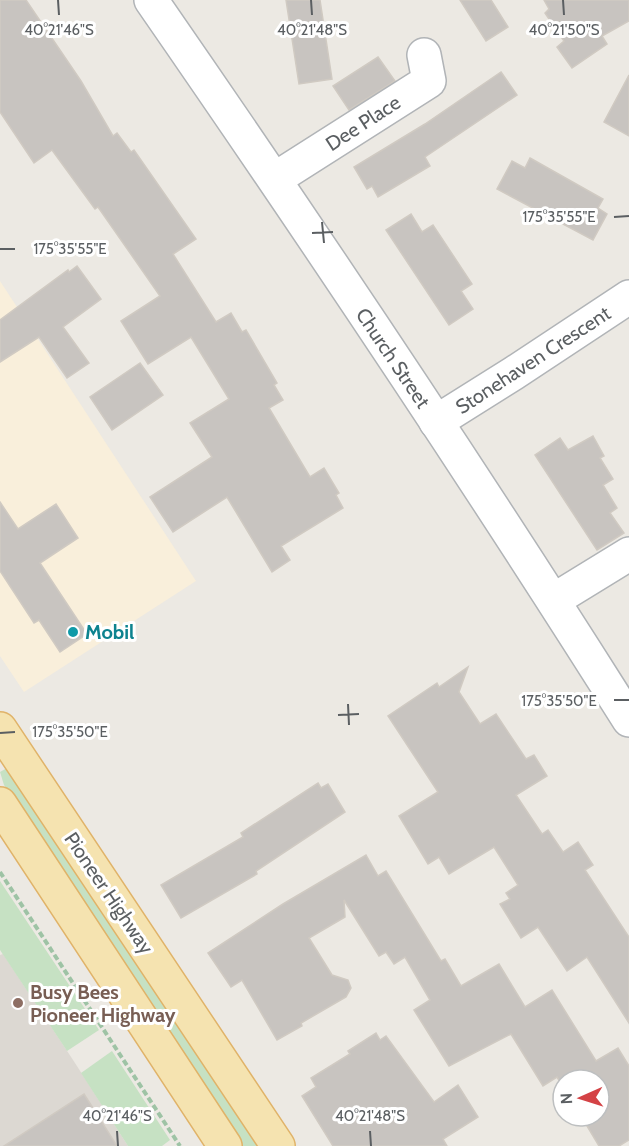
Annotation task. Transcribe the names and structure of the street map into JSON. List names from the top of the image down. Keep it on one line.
{"streets":{"main road":["Pioneer Highway"],"street":["Dee Place","Church Street","Stonehaven Crescent"]},"crossings":[["Dee Place","Church Street"],["Church Street","Stonehaven Crescent"]],"places":["Mobil","Busy Bees Pioneer Highway"],"north":"left","coordinates":["40°21'46\"S","40°21'48\"S","40°21'50\"S","175°35'55\"E","175°35'50\"E"]}
